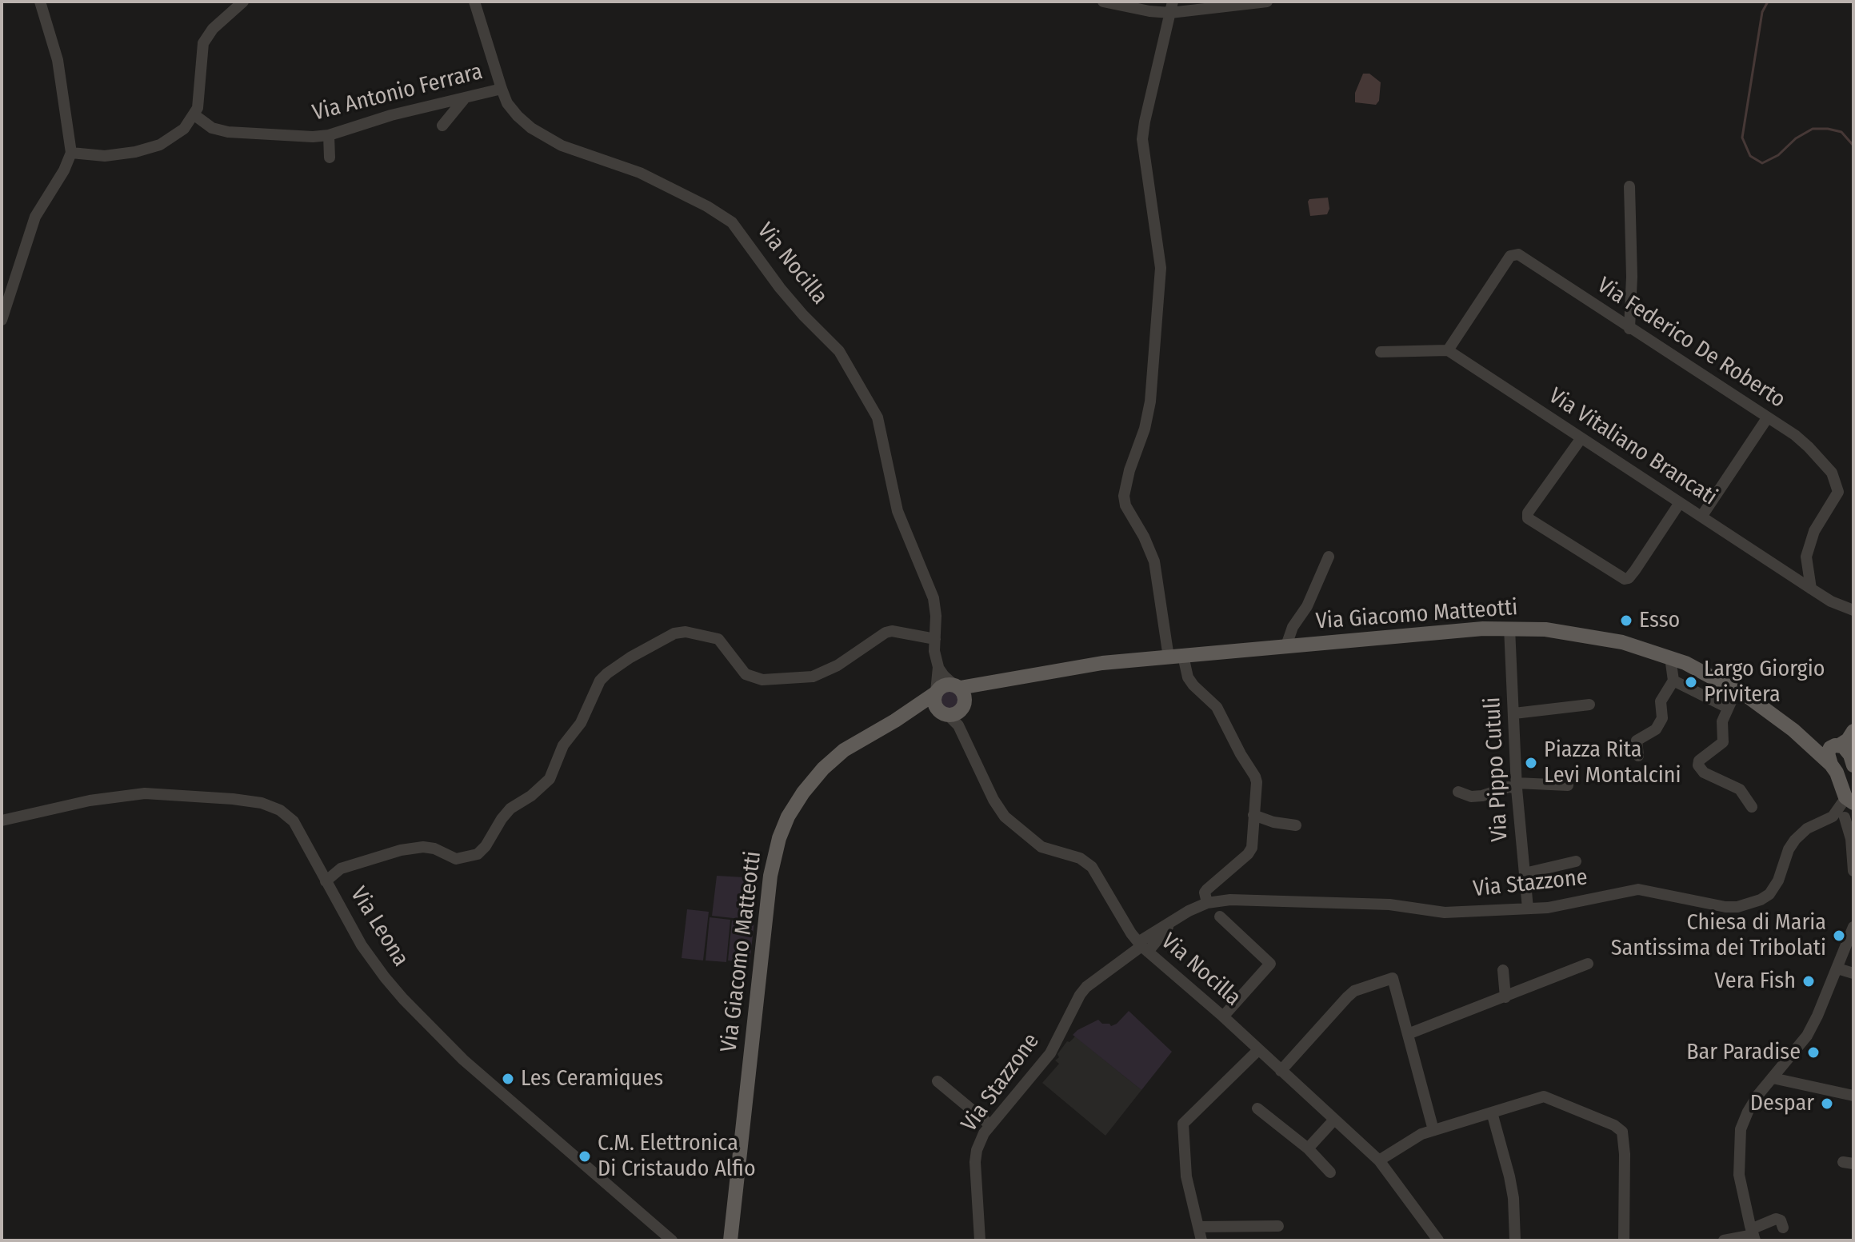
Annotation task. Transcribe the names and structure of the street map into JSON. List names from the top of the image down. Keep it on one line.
{"streets":{"main road":["Via Giacomo Matteotti"],"street":["Via Antonio Ferrara","Via Nocilla","Via Federico De Roberto","Via Vitaliano Brancati","Via Pippo Cutuli","Via Stazzone","Via Leona"]},"crossings":[["Via Antonio Ferrara","Via Nocilla"],["Via Nocilla","Via Giacomo Matteotti"],["Via Nocilla","Via Stazzone"],["Via Federico De Roberto","Via Vitaliano Brancati"],["Via Giacomo Matteotti","Via Pippo Cutuli"],["Via Pippo Cutuli","Via Stazzone"]],"places":["Esso","Largo Giorgio Privitera","Piazza Rita Levi Montalcini","Chiesa di Maria Santissima dei Tribolati","Vera Fish","Bar Paradise","Les Ceramiques","Despar","C.M. Elettronica Di Cristaudo Alfio"]}
